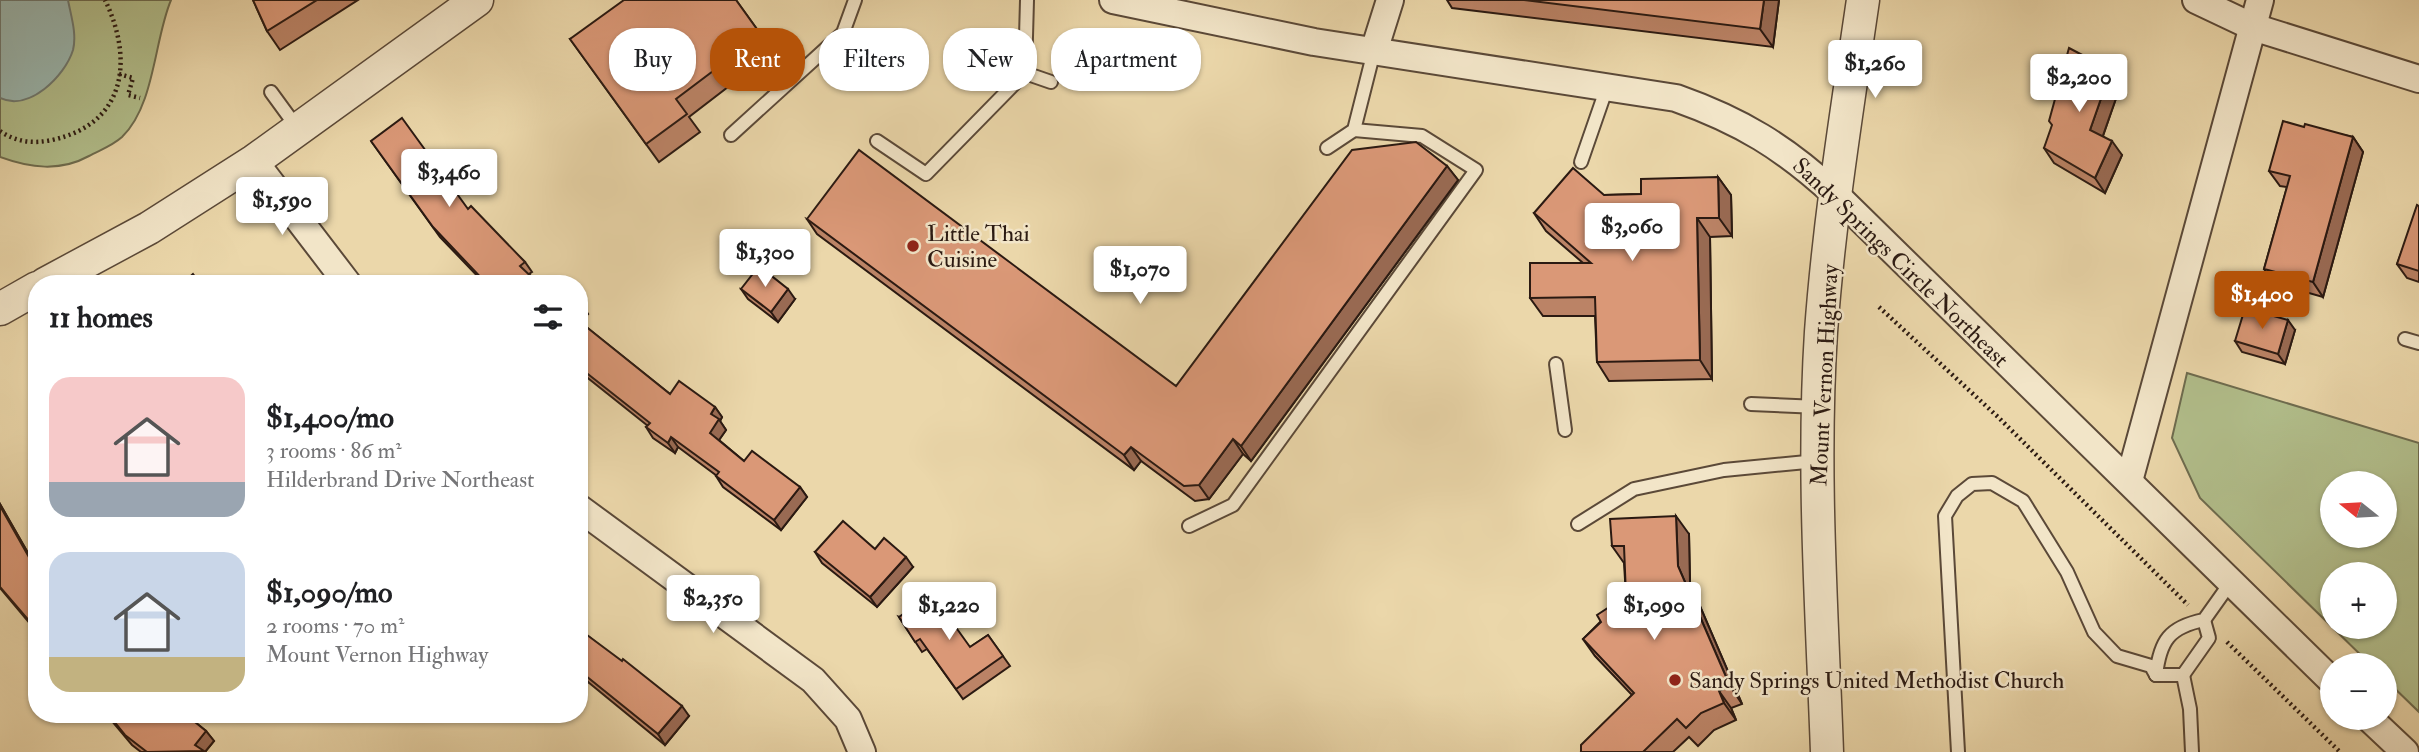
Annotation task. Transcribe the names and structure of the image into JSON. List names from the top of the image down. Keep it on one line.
{"streets":{"street":["Sandy Springs Circle Northeast","Mount Vernon Highway"]},"crossings":[["Sandy Springs Circle Northeast","Mount Vernon Highway"]],"places":["Little Thai Cuisine","Sandy Springs United Methodist Church"],"north":"left","page":{"chip":["Buy","Rent","Filters","New","Apartment"],"price":["$1,260","$2,200","$3,460","$1,590","$3,060","$1,300","$1,070","$1,400","$2,350","$1,220","$1,090"],"heading":"11 homes","list":[{"name":"$1,400/mo","note":"3 rooms · 86 m² · Hilderbrand Drive Northeast"},{"name":"$1,090/mo","note":"2 rooms · 70 m² · Mount Vernon Highway"}],"map_buttons":["+","−"]}}
